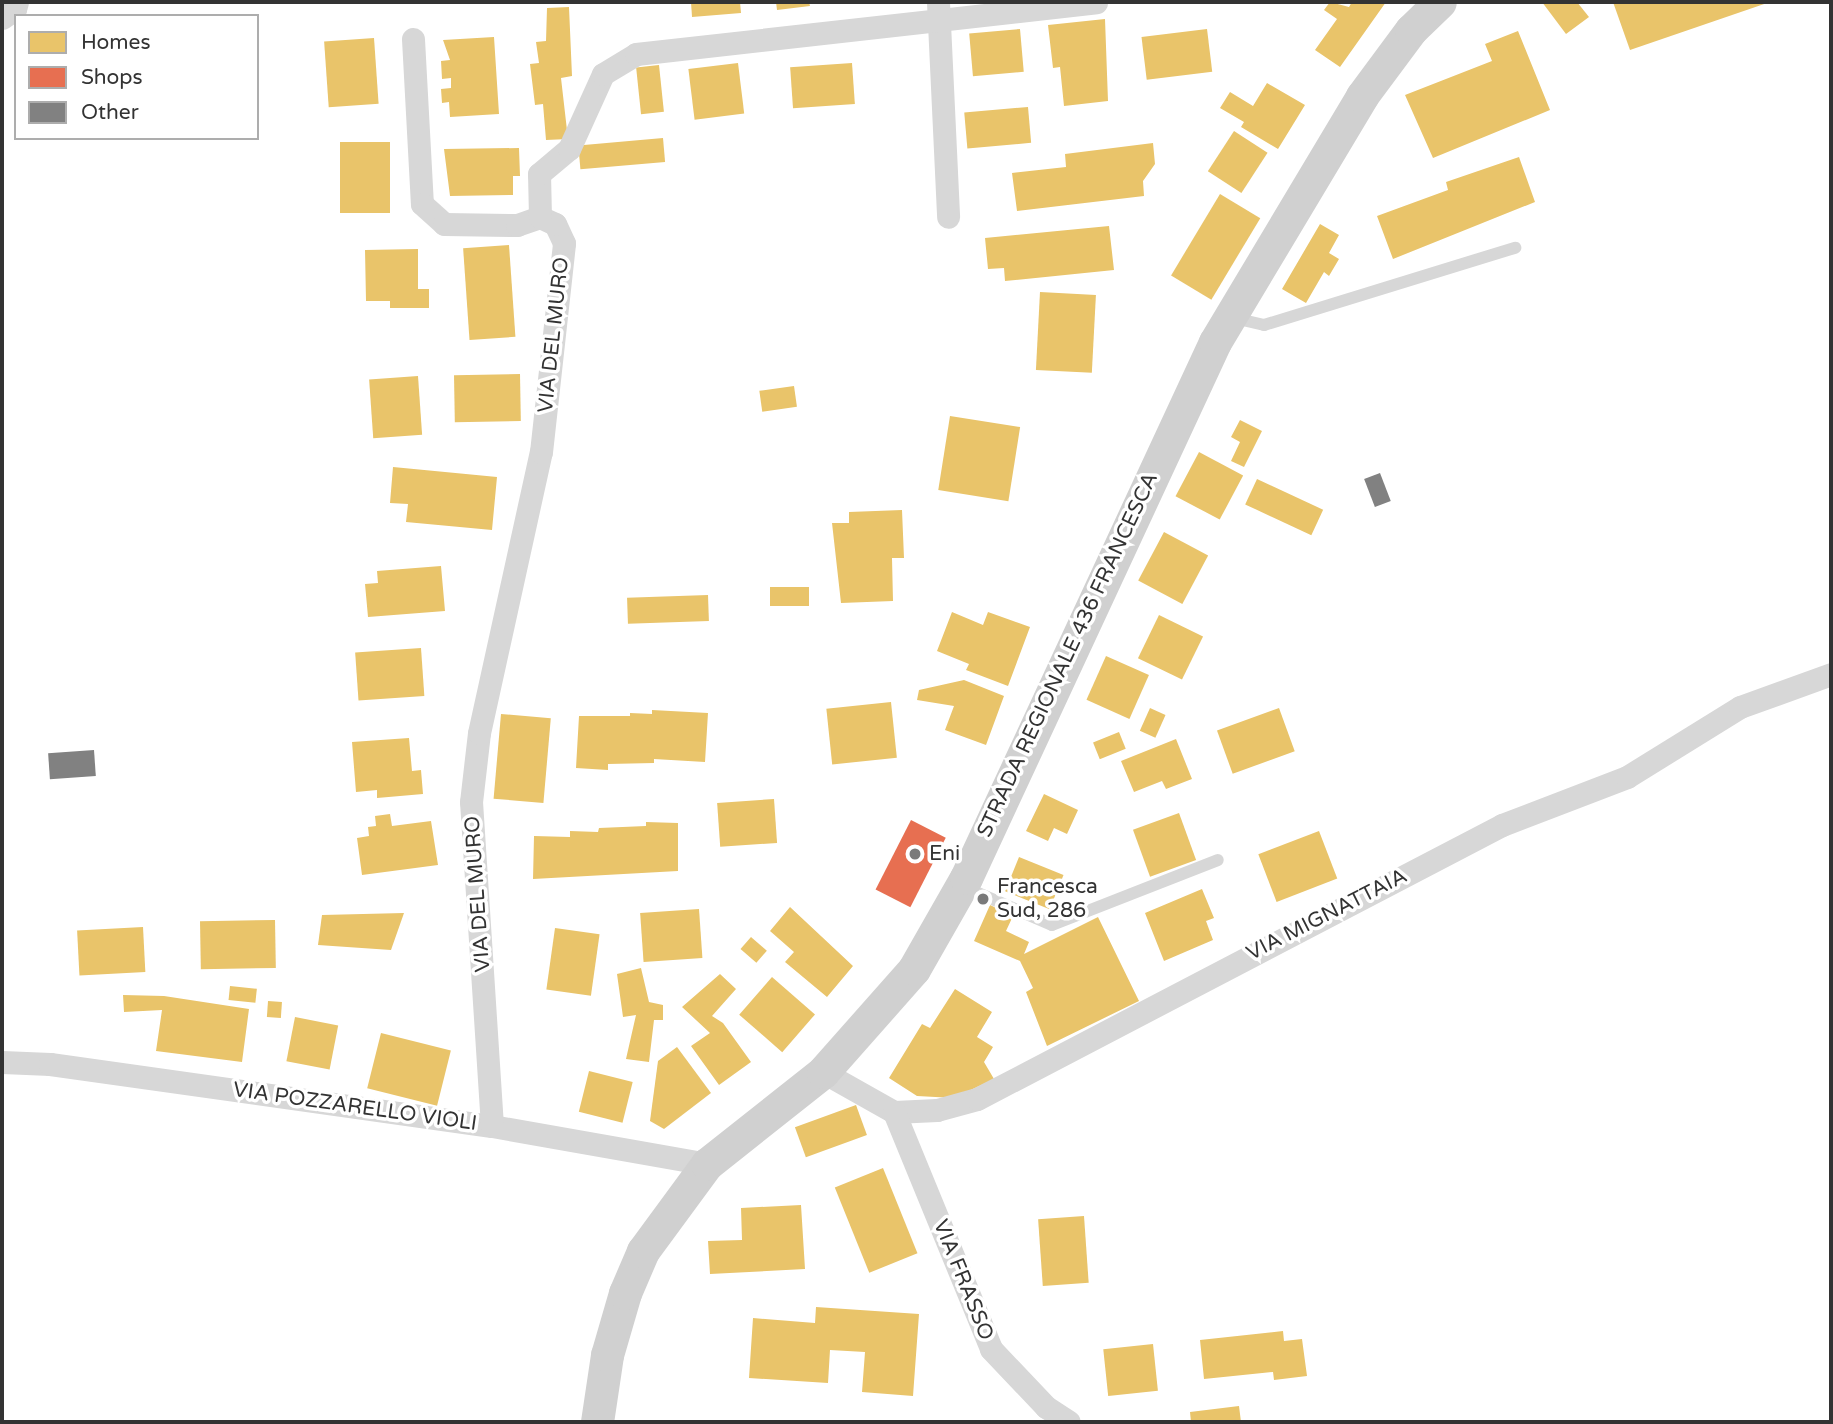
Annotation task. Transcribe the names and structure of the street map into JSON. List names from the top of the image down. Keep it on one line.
{"streets":{"street":["VIA DEL MURO","STRADA REGIONALE 436 FRANCESCA","VIA MIGNATTAIA","VIA POZZARELLO VIOLI","VIA FRASSO"]},"crossings":[["VIA DEL MURO","VIA POZZARELLO VIOLI"],["STRADA REGIONALE 436 FRANCESCA","VIA POZZARELLO VIOLI"],["VIA MIGNATTAIA","VIA FRASSO"]],"places":["Eni","Francesca Sud, 286"],"legend":["Homes","Shops","Other"]}
